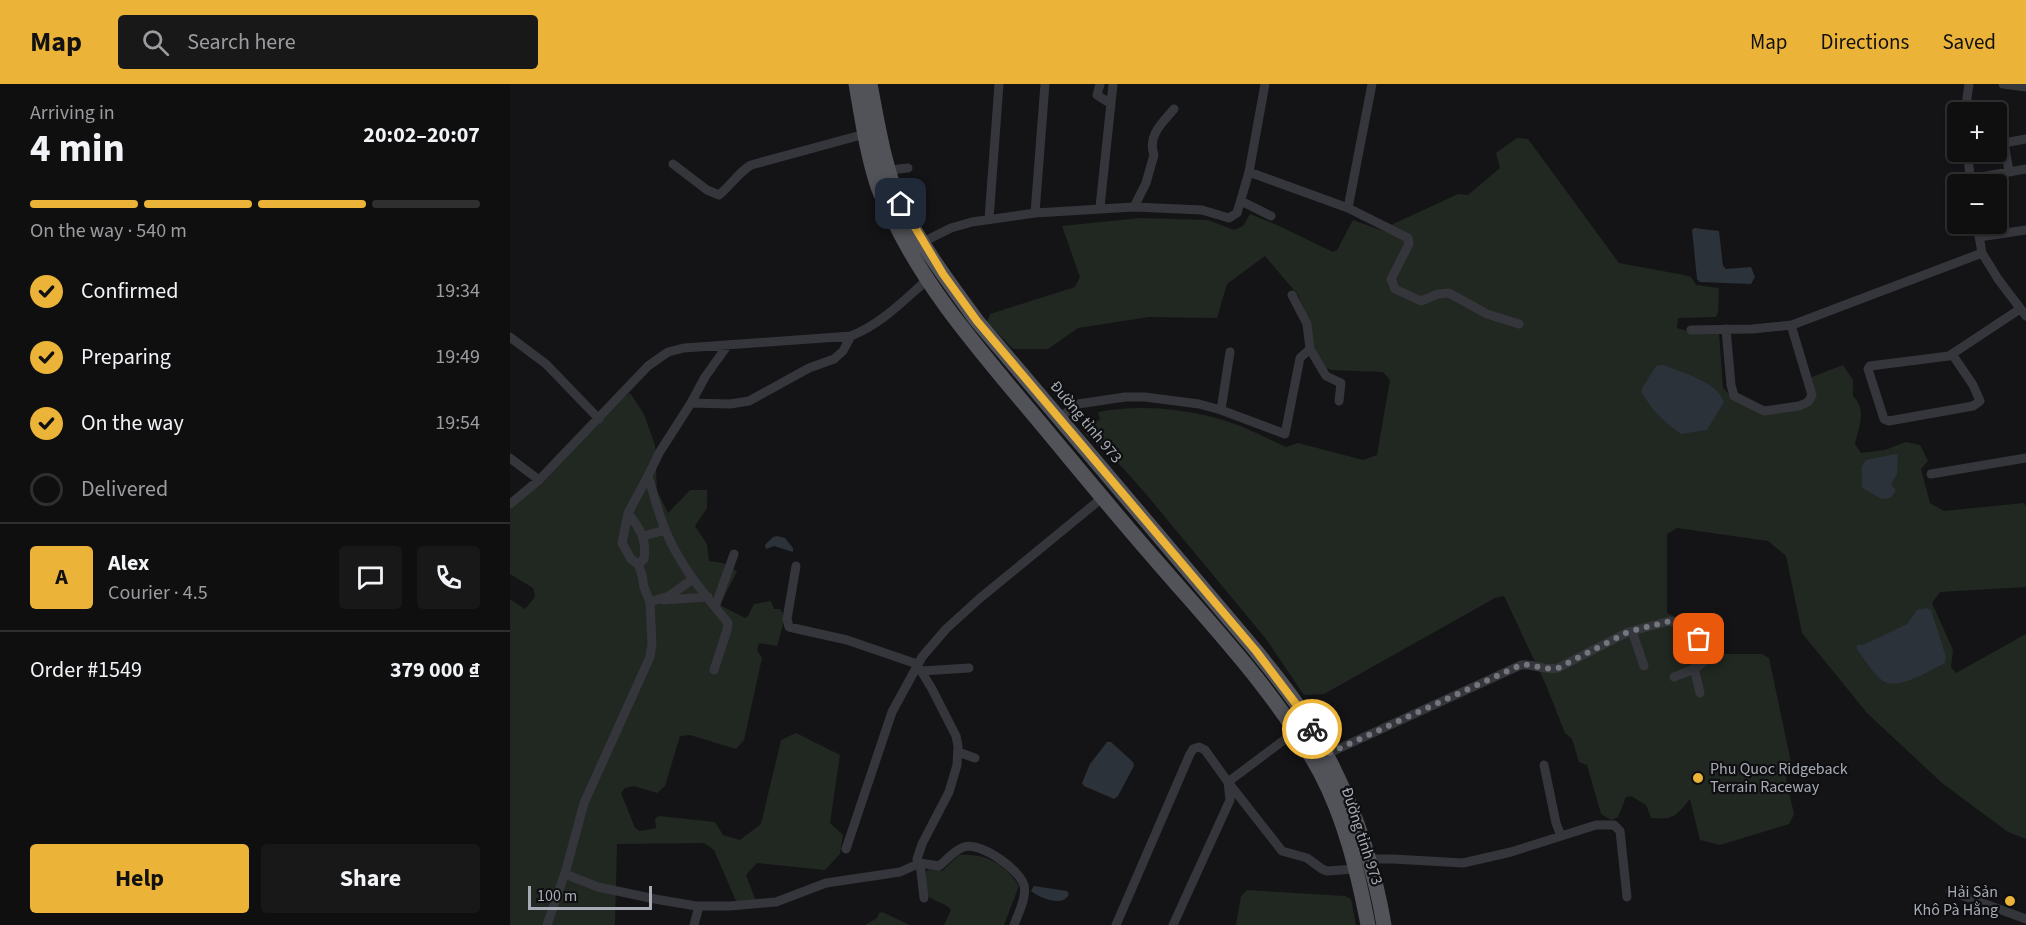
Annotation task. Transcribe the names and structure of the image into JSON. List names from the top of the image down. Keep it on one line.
{"streets":{"main road":["Đường tỉnh 973"]},"places":["Phu Quoc Ridgeback Terrain Raceway","Hải Sản Khô Pà Hằng"],"scale_bar":"100 m","page":{"header":"Map","search":"Search here","nav":["Map","Directions","Saved"],"heading":["4 min","Arriving in","20:02–20:07"],"panel":["Alex","Courier · 4.5","Order #1549","379 000 ₫"],"map_buttons":["+","−"],"bar":"On the way · 540 m","list":[["Confirmed","19:34"],["Preparing","19:49"],["On the way","19:54"],"Delivered"],"round":"A","buttons":["Help","Share"],"scale":"100 m"}}
